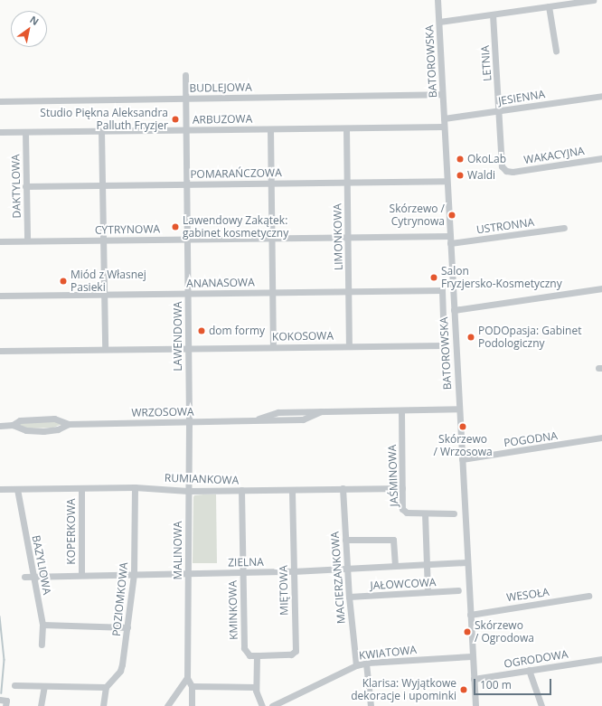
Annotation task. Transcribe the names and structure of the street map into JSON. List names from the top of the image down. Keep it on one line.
{"streets":{"street":["BATOROWSKA","LETNIA","BUDLEJOWA","JESIENNA","ARBUZOWA","WAKACYJNA","POMARAŃCZOWA","DAKTYLOWA","USTRONNA","CYTRYNOWA","LIMONKOWA","ANANASOWA","LAWENDOWA","KOKOSOWA","WRZOSOWA","POGODNA","JAŚMINOWA","RUMIANKOWA","KOPERKOWA","MALINOWA","ZIELNA","BAZYLIOWA","MACIERZANKOWA","JAŁOWCOWA","MIĘTOWA","WESOŁA","POZIOMKOWA","KMINKOWA","KWIATOWA","OGRODOWA"]},"crossings":[["BATOROWSKA","BUDLEJOWA"],["BATOROWSKA","JESIENNA"],["BATOROWSKA","ARBUZOWA"],["BATOROWSKA","POMARAŃCZOWA"],["BATOROWSKA","USTRONNA"],["BATOROWSKA","CYTRYNOWA"],["BATOROWSKA","WRZOSOWA"],["BATOROWSKA","POGODNA"],["BATOROWSKA","ZIELNA"],["BATOROWSKA","WESOŁA"],["BATOROWSKA","KWIATOWA"],["BATOROWSKA","OGRODOWA"],["LETNIA","JESIENNA"],["LETNIA","WAKACYJNA"],["BUDLEJOWA","LAWENDOWA"],["JESIENNA","WAKACYJNA"],["ARBUZOWA","DAKTYLOWA"],["ARBUZOWA","LIMONKOWA"],["ARBUZOWA","LAWENDOWA"],["POMARAŃCZOWA","DAKTYLOWA"],["POMARAŃCZOWA","LIMONKOWA"],["POMARAŃCZOWA","LAWENDOWA"],["DAKTYLOWA","CYTRYNOWA"],["CYTRYNOWA","LIMONKOWA"],["CYTRYNOWA","LAWENDOWA"],["LIMONKOWA","ANANASOWA"],["LIMONKOWA","KOKOSOWA"],["ANANASOWA","LAWENDOWA"],["ANANASOWA","KOKOSOWA"],["LAWENDOWA","KOKOSOWA"],["LAWENDOWA","WRZOSOWA"],["LAWENDOWA","MALINOWA"],["WRZOSOWA","JAŚMINOWA"],["WRZOSOWA","MALINOWA"],["JAŚMINOWA","RUMIANKOWA"],["RUMIANKOWA","KOPERKOWA"],["RUMIANKOWA","MALINOWA"],["RUMIANKOWA","BAZYLIOWA"],["RUMIANKOWA","MACIERZANKOWA"],["RUMIANKOWA","MIĘTOWA"],["RUMIANKOWA","POZIOMKOWA"],["RUMIANKOWA","KMINKOWA"],["KOPERKOWA","ZIELNA"],["MALINOWA","ZIELNA"],["ZIELNA","BAZYLIOWA"],["ZIELNA","MACIERZANKOWA"],["ZIELNA","MIĘTOWA"],["ZIELNA","POZIOMKOWA"],["ZIELNA","KMINKOWA"],["MACIERZANKOWA","JAŁOWCOWA"],["MACIERZANKOWA","KWIATOWA"],["MIĘTOWA","KMINKOWA"]],"places":["Studio Piękna Aleksandra Palluth Fryzjer","OkoLab","Waldi","Skórzewo / Cytrynowa","Lawendowy Zakątek: gabinet kosmetyczny","Salon Fryzjersko-Kosmetyczny","Miód z Własnej Pasieki","dom formy","PODOpasja: Gabinet Podologiczny","Skórzewo / Wrzosowa","Skórzewo / Ogrodowa","Klarisa: Wyjątkowe dekoracje i upominki"],"scale_bar":"100 m","north":"top right"}
